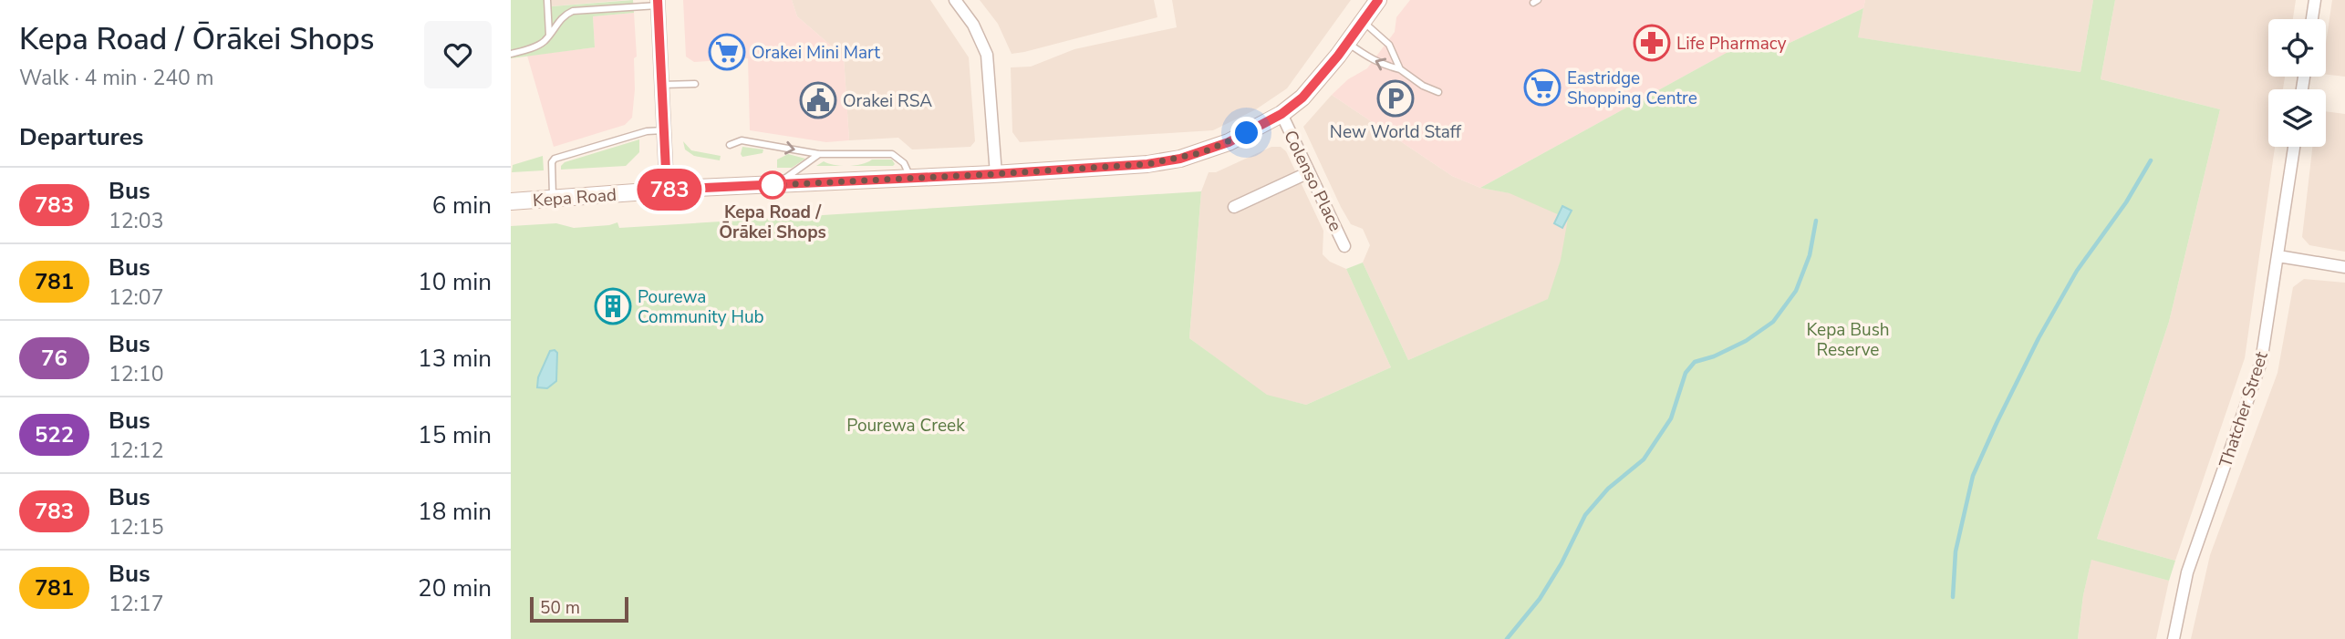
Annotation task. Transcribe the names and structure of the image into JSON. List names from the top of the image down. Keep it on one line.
{"streets":{"main road":["Kepa Road"],"street":["Colenso Place","Thatcher Street"]},"crossings":[["Colenso Place","Kepa Road"]],"parks":["Kepa Bush Reserve","Pourewa Creek"],"places":{"pharmacy":["Life Pharmacy"],"supermarket":["Orakei Mini Mart","Eastridge Shopping Centre"],"parking":["New World Staff"],"public building":["Orakei RSA"],"other":["Kepa Road / Ōrākei Shops"],"building":["Pourewa Community Hub"]},"lines":["bus line 783"],"scale_bar":"50 m","page":{"heading":[["Kepa Road / Ōrākei Shops","Walk · 4 min · 240 m"],"Departures"],"on_map":"783","list":[{"mark":"783","name":"Bus","note":"12:03","value":"6 min"},{"mark":"781","name":"Bus","note":"12:07","value":"10 min"},{"mark":"76","name":"Bus","note":"12:10","value":"13 min"},{"mark":"522","name":"Bus","note":"12:12","value":"15 min"},{"mark":"783","name":"Bus","note":"12:15","value":"18 min"},{"mark":"781","name":"Bus","note":"12:17","value":"20 min"}],"scale":"50 m"}}
